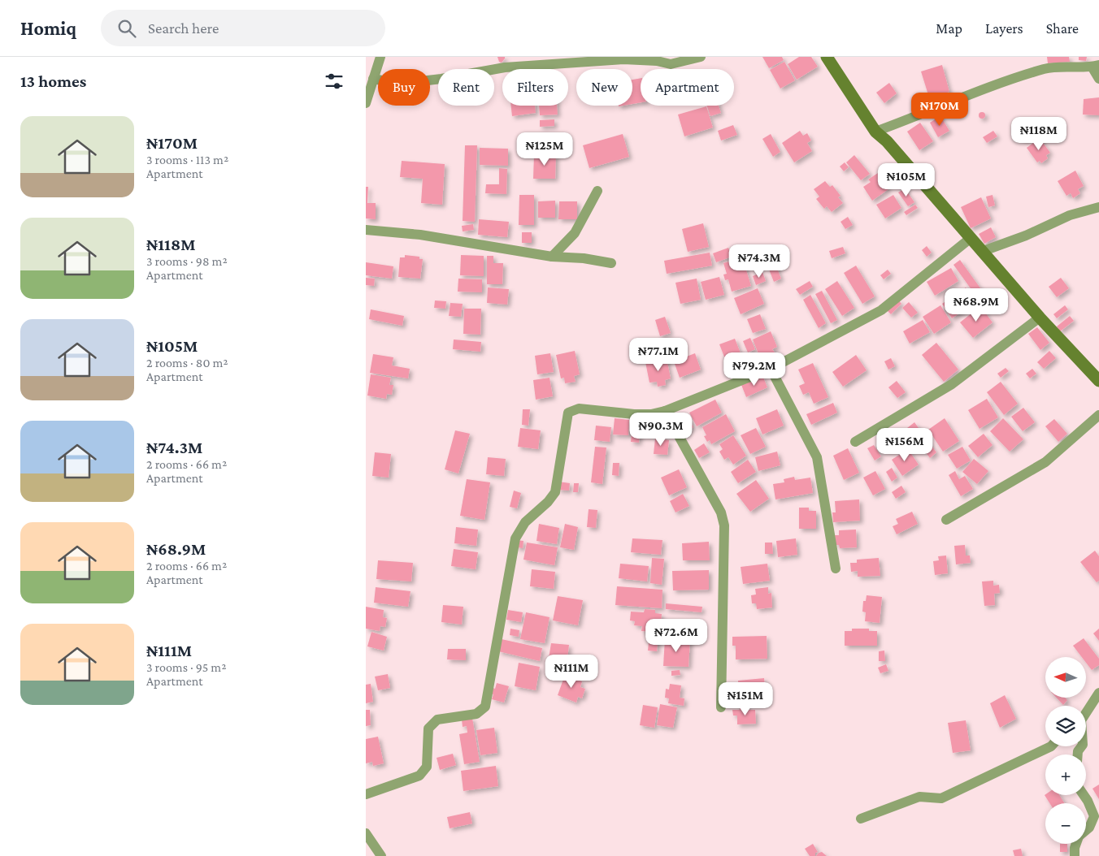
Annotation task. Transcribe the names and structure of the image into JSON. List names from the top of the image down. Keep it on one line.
{"north":"left","page":{"header":"Homiq","search":"Search here","nav":["Map","Layers","Share"],"heading":"13 homes","chip":["Buy","Rent","Filters","New","Apartment"],"price":["₦170M","₦118M","₦125M","₦105M","₦74.3M","₦68.9M","₦77.1M","₦79.2M","₦90.3M","₦156M","₦72.6M","₦111M","₦151M"],"list":[{"name":"₦170M","note":"3 rooms · 113 m² · Apartment"},{"name":"₦118M","note":"3 rooms · 98 m² · Apartment"},{"name":"₦105M","note":"2 rooms · 80 m² · Apartment"},{"name":"₦74.3M","note":"2 rooms · 66 m² · Apartment"},{"name":"₦68.9M","note":"2 rooms · 66 m² · Apartment"},{"name":"₦111M","note":"3 rooms · 95 m² · Apartment"}],"map_buttons":["+","−"]}}
